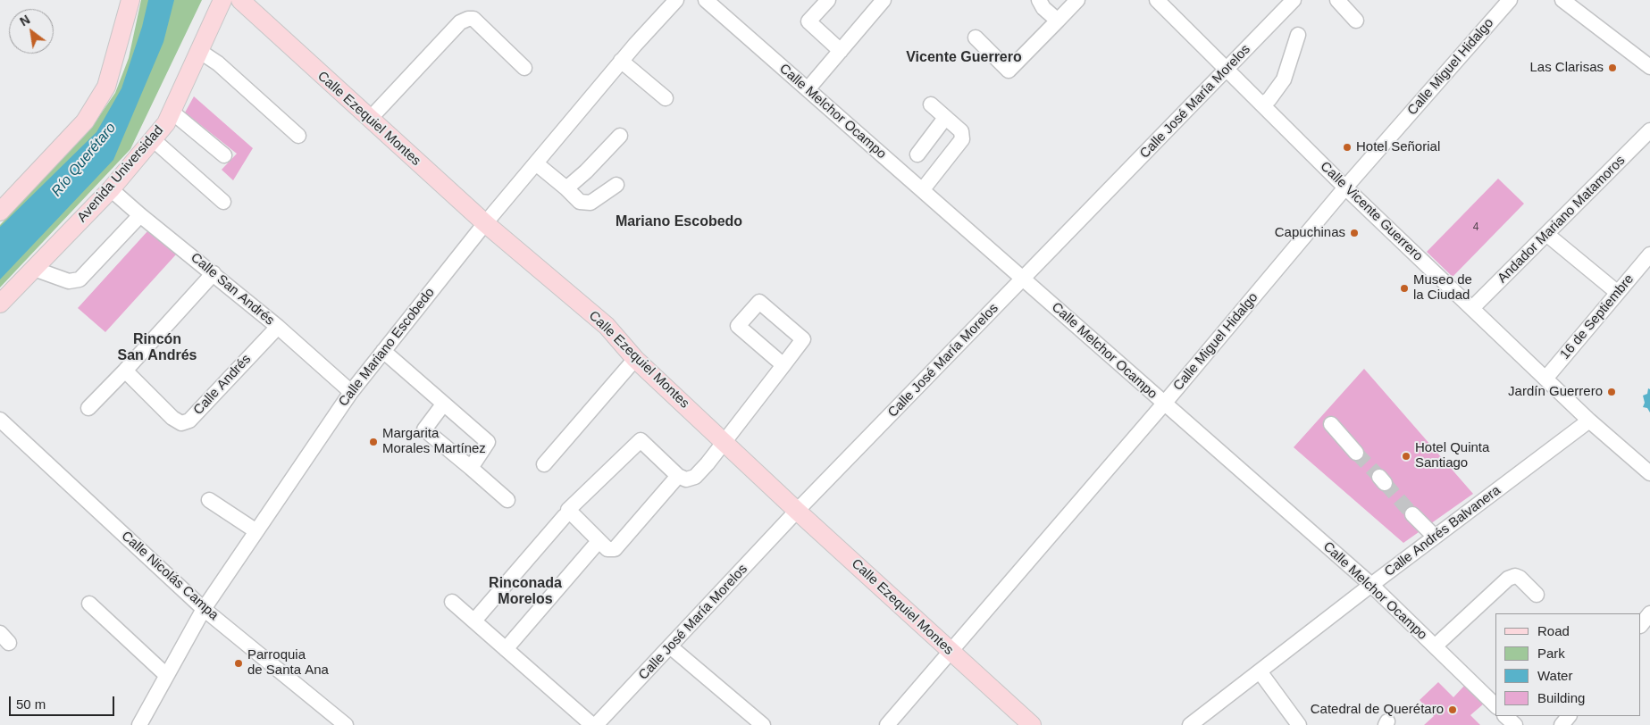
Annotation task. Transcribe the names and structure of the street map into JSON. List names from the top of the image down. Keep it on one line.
{"streets":{"main road":["Calle Ezequiel Montes","Avenida Universidad"],"street":["Calle Miguel Hidalgo","Calle José María Morelos","Calle Melchor Ocampo","Calle Vicente Guerrero","Andador Mariano Matamoros","Calle San Andrés","16 de Septiembre","Calle Mariano Escobedo","Calle Andrés","Calle Andrés Balvanera","Calle Nicolás Campa"]},"crossings":[["Calle Miguel Hidalgo","Calle Melchor Ocampo"],["Calle Miguel Hidalgo","Calle Ezequiel Montes"],["Calle Miguel Hidalgo","Calle Vicente Guerrero"],["Calle José María Morelos","Calle Melchor Ocampo"],["Calle José María Morelos","Calle Ezequiel Montes"],["Calle José María Morelos","Calle Vicente Guerrero"],["Calle Melchor Ocampo","Calle Andrés Balvanera"],["Calle Ezequiel Montes","Calle Mariano Escobedo"],["Avenida Universidad","Calle San Andrés"],["Calle Vicente Guerrero","Andador Mariano Matamoros"],["Calle Vicente Guerrero","16 de Septiembre"],["Calle Vicente Guerrero","Calle Andrés Balvanera"],["Calle San Andrés","Calle Mariano Escobedo"],["Calle San Andrés","Calle Andrés"],["Calle Mariano Escobedo","Calle Nicolás Campa"]],"districts":["Vicente Guerrero","Mariano Escobedo","Rincón San Andrés","Rinconada Morelos"],"water":["Río Querétaro"],"places":["Las Clarisas","Hotel Señorial","Capuchinas","Museo de la Ciudad","Jardín Guerrero","Margarita Morales Martínez","Hotel Quinta Santiago","Parroquia de Santa Ana","Catedral de Querétaro"],"house_numbers":["4"],"legend":["Road","Park","Water","Building"],"scale_bar":"50 m","north":"top left"}
